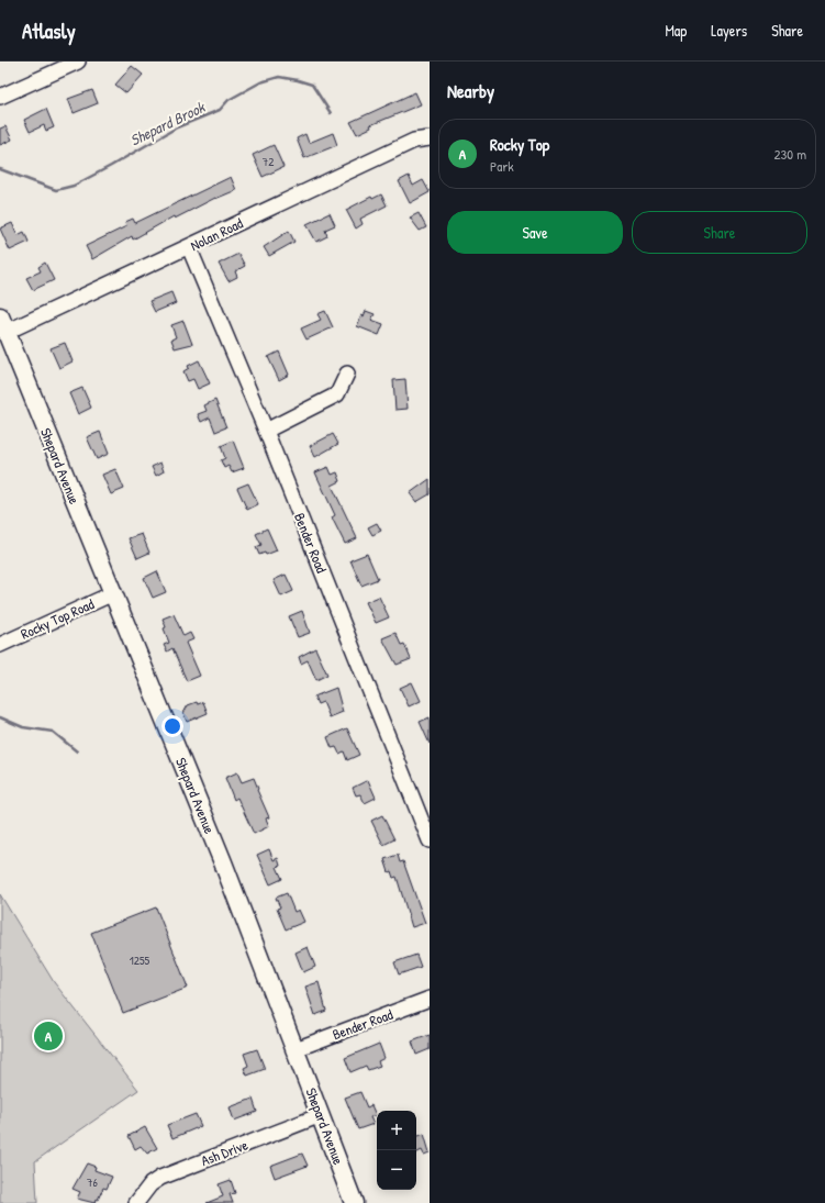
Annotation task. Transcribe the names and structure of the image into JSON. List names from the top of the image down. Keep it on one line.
{"streets":{"main road":["Shepard Avenue"],"street":["Nolan Road","Bender Road","Rocky Top Road","Ash Drive"]},"crossings":[["Nolan Road","Shepard Avenue"],["Nolan Road","Bender Road"],["Shepard Avenue","Bender Road"],["Shepard Avenue","Rocky Top Road"],["Shepard Avenue","Ash Drive"]],"water":["Shepard Brook"],"house_numbers":["72","1255","76"],"page":{"header":"Atlasly","nav":["Map","Layers","Share"],"heading":"Nearby","list":[{"mark":"A","name":"Rocky Top","note":"Park","value":"230 m"}],"buttons":["Save","Share"],"pins":"A","map_buttons":["+","−"]}}
